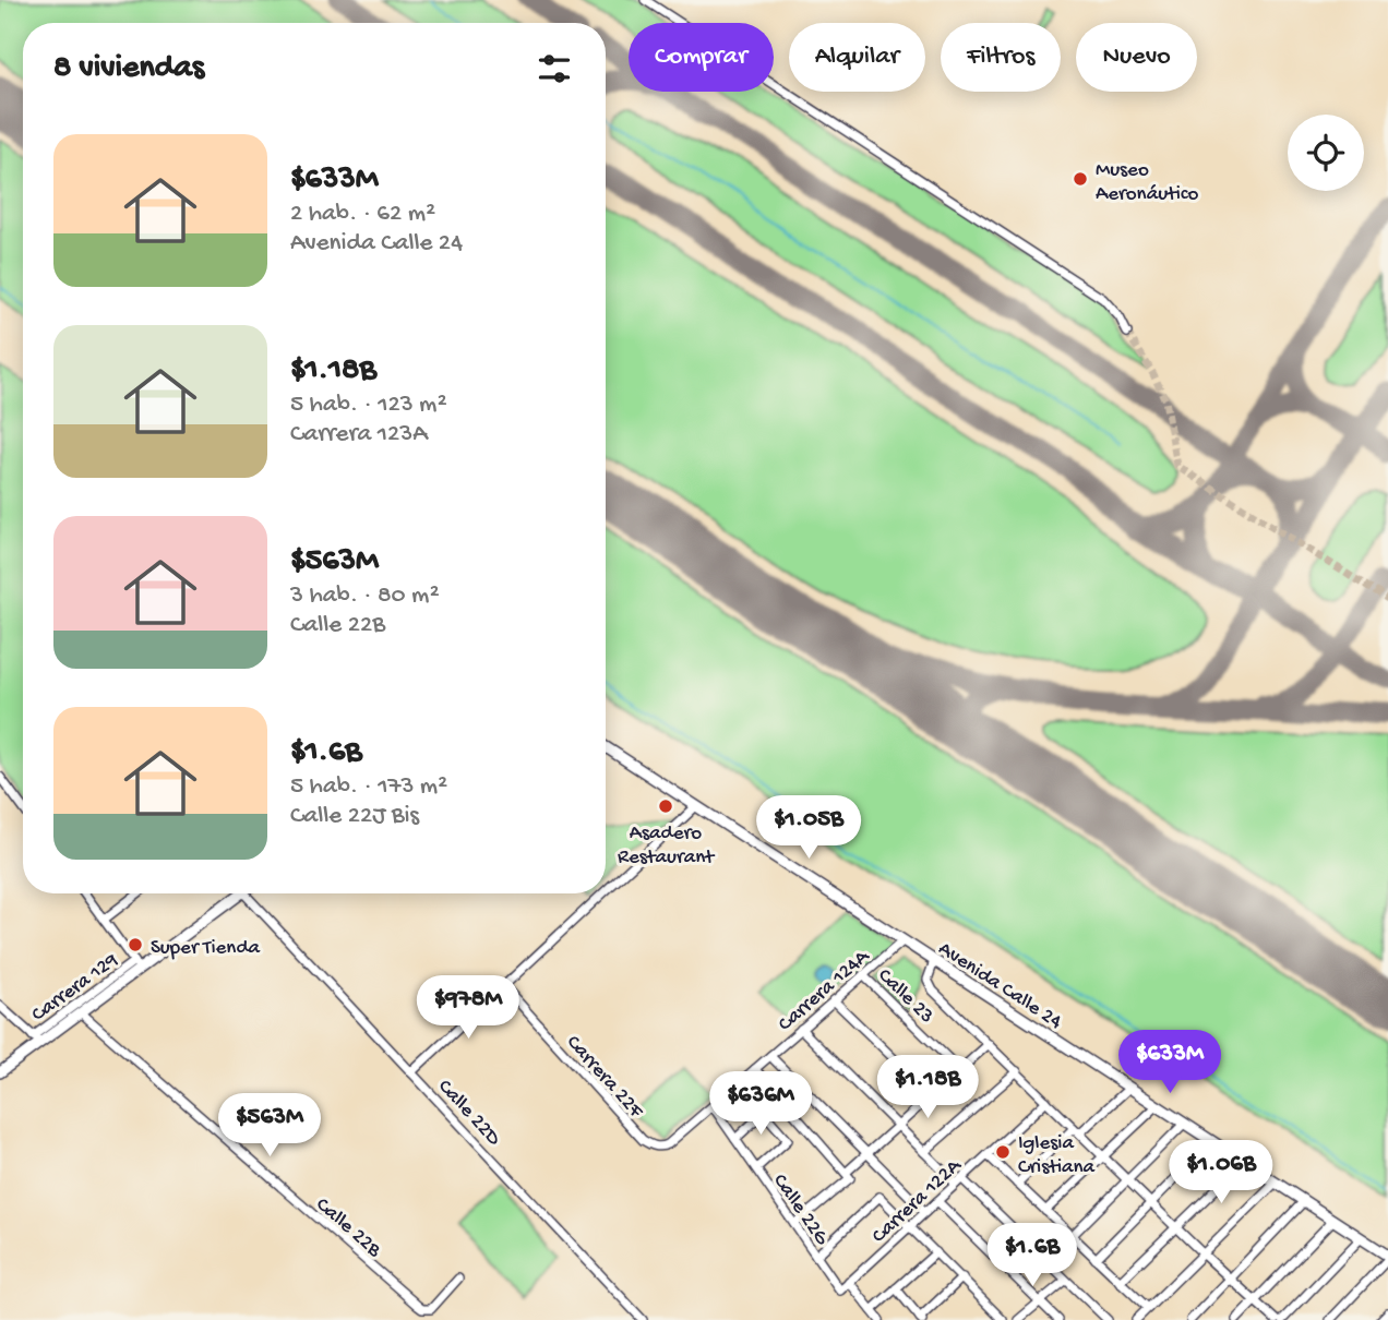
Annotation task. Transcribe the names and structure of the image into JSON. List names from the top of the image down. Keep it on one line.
{"streets":{"main road":["Avenida Calle 24"],"street":["Carrera 129","Carrera 124A","Calle 23","Carrera 22F","Calle 22D","Carrera 122A","Calle 22G","Calle 22B"]},"crossings":[["Avenida Calle 24","Carrera 124A"],["Carrera 124A","Calle 23"],["Carrera 124A","Carrera 22F"],["Carrera 124A","Calle 22G"],["Carrera 122A","Calle 22G"]],"places":["Museo Aeronáutico","Asadero Restaurant","Super Tienda","Iglesia Cristiana"],"page":{"chip":["Comprar","Alquilar","Filtros","Nuevo"],"heading":"8 viviendas","list":[{"name":"$633M","note":"2 hab. · 62 m² · Avenida Calle 24"},{"name":"$1.18B","note":"5 hab. · 123 m² · Carrera 123A"},{"name":"$563M","note":"3 hab. · 80 m² · Calle 22B"},{"name":"$1.6B","note":"5 hab. · 173 m² · Calle 22J Bis"}],"price":["$1.05B","$978M","$633M","$1.18B","$636M","$563M","$1.06B","$1.6B"]}}
